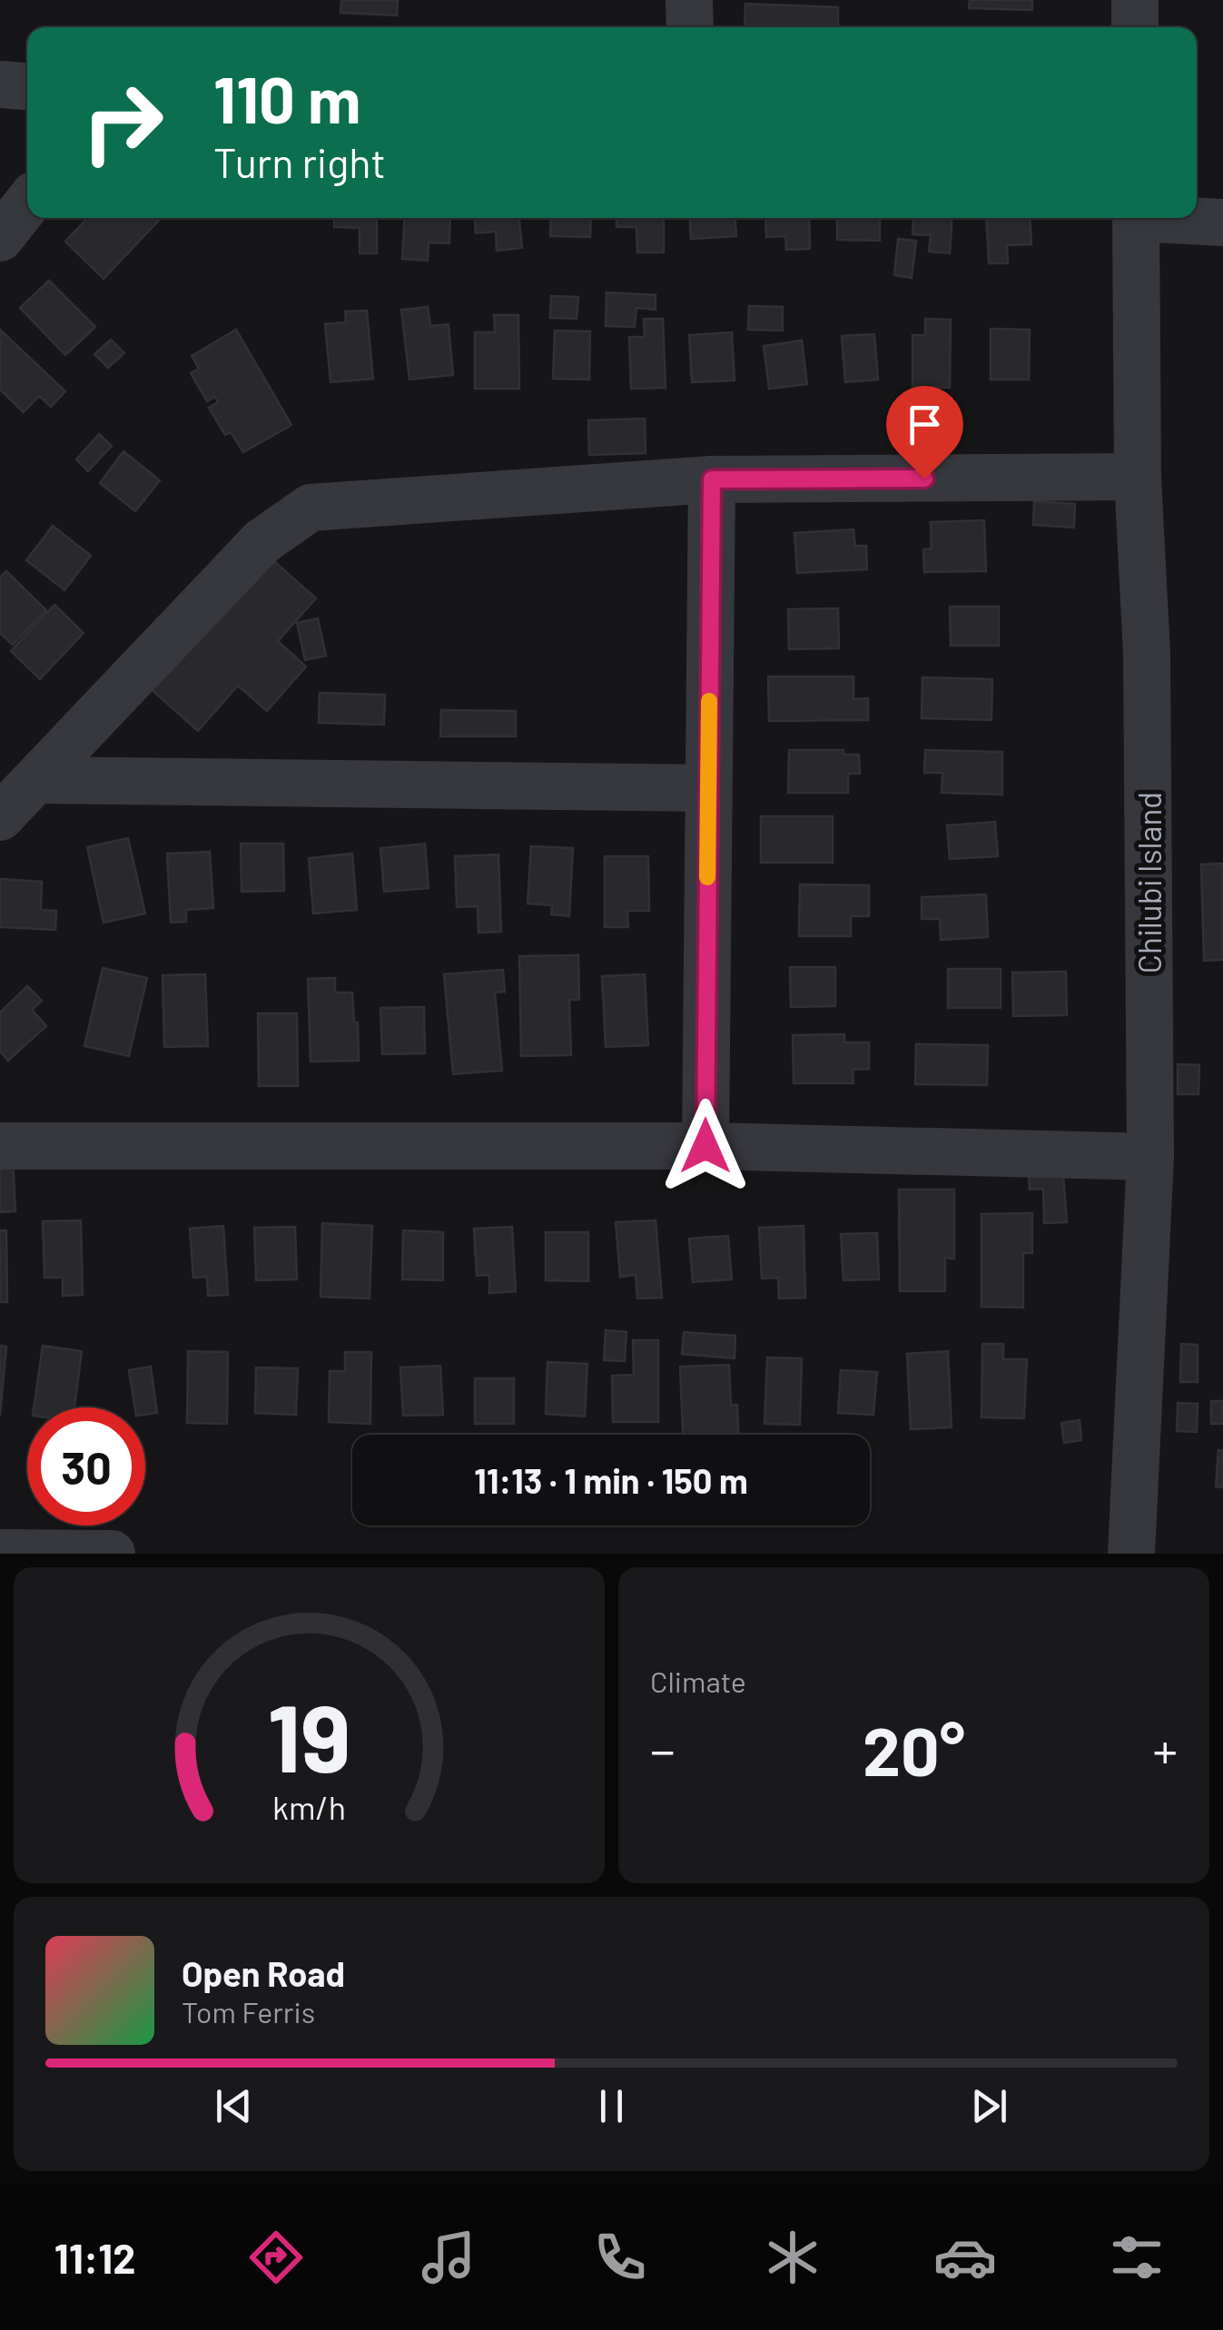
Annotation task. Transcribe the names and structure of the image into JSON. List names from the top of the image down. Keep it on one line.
{"streets":{"street":["Chilubi Island"]},"page":{"turn":["110 m","Turn right"],"limit":"30","trip":"11:13 · 1 min · 150 m","tile":"Climate","heat":["−","20°","+"],"song":["Open Road","Tom Ferris"],"tabs":"11:12","gauge":["19","km/h"]}}
